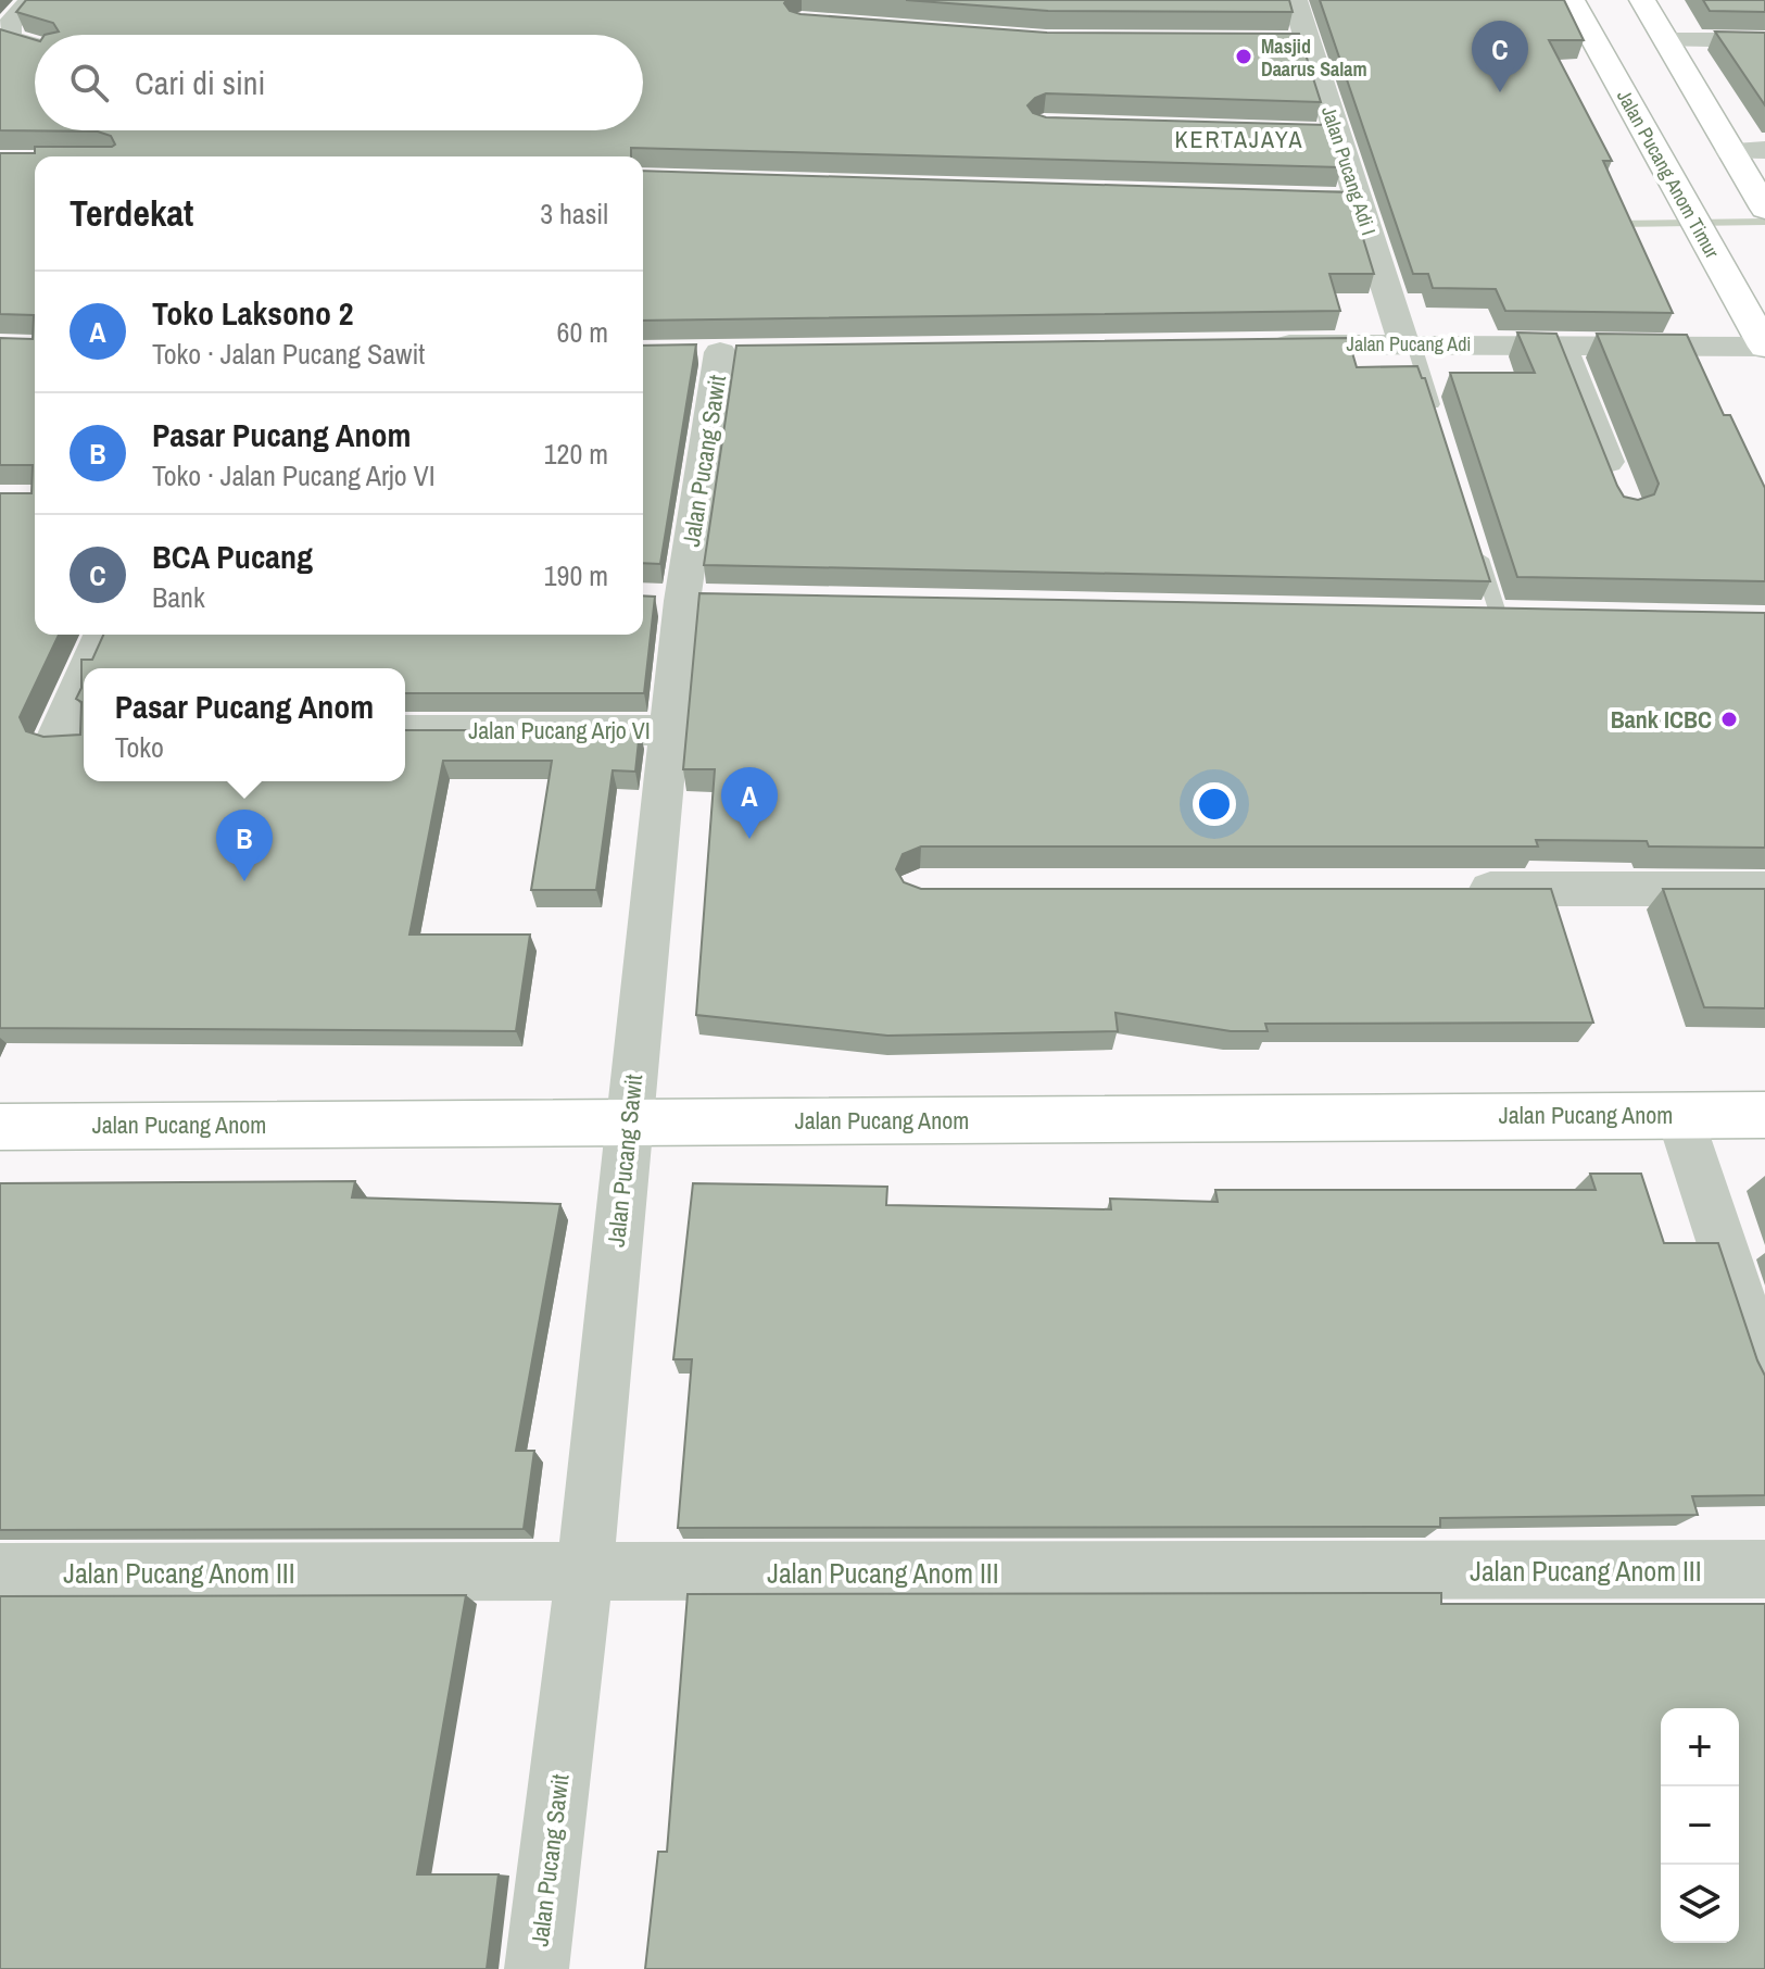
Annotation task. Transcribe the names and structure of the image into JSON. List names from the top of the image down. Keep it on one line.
{"streets":{"main road":["Jalan Pucang Anom Timur","Jalan Pucang Anom"],"street":["Jalan Pucang Adi I","Jalan Pucang Adi","Jalan Pucang Sawit","Jalan Pucang Arjo VI","Jalan Pucang Anom III"]},"crossings":[["Jalan Pucang Adi I","Jalan Pucang Adi"],["Jalan Pucang Anom Timur","Jalan Pucang Adi"],["Jalan Pucang Sawit","Jalan Pucang Arjo VI"],["Jalan Pucang Sawit","Jalan Pucang Anom"],["Jalan Pucang Sawit","Jalan Pucang Anom III"]],"districts":["KERTAJAYA"],"places":["Masjid Daarus Salam","Bank ICBC"],"page":{"pins":["C","A","B"],"search":"Cari di sini","heading":["Terdekat","3 hasil"],"list":[{"mark":"A","name":"Toko Laksono 2","note":"Toko · Jalan Pucang Sawit","value":"60 m"},{"mark":"B","name":"Pasar Pucang Anom","note":"Toko · Jalan Pucang Arjo VI","value":"120 m"},{"mark":"C","name":"BCA Pucang","note":"Bank","value":"190 m"}],"popup":["Pasar Pucang Anom","Toko"],"map_buttons":["+","−"]}}
